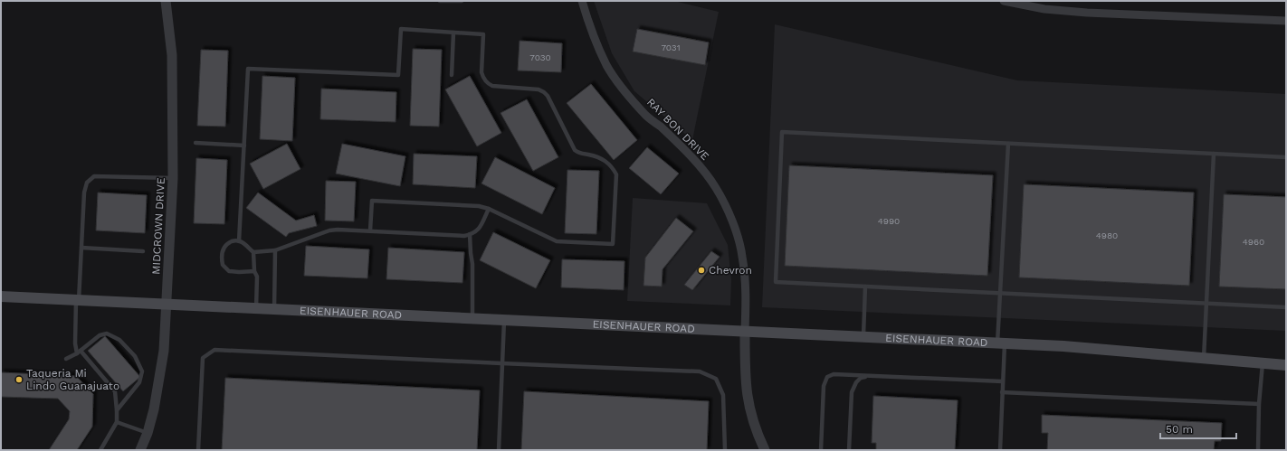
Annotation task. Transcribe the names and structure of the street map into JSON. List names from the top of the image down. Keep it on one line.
{"streets":{"main road":["EISENHAUER ROAD"],"street":["RAY BON DRIVE","MIDCROWN DRIVE"]},"crossings":[["RAY BON DRIVE","EISENHAUER ROAD"],["MIDCROWN DRIVE","EISENHAUER ROAD"]],"places":["Chevron","Taqueria Mi Lindo Guanajuato"],"house_numbers":["7031","7030","4990","4980","4960"],"scale_bar":"50 m"}
